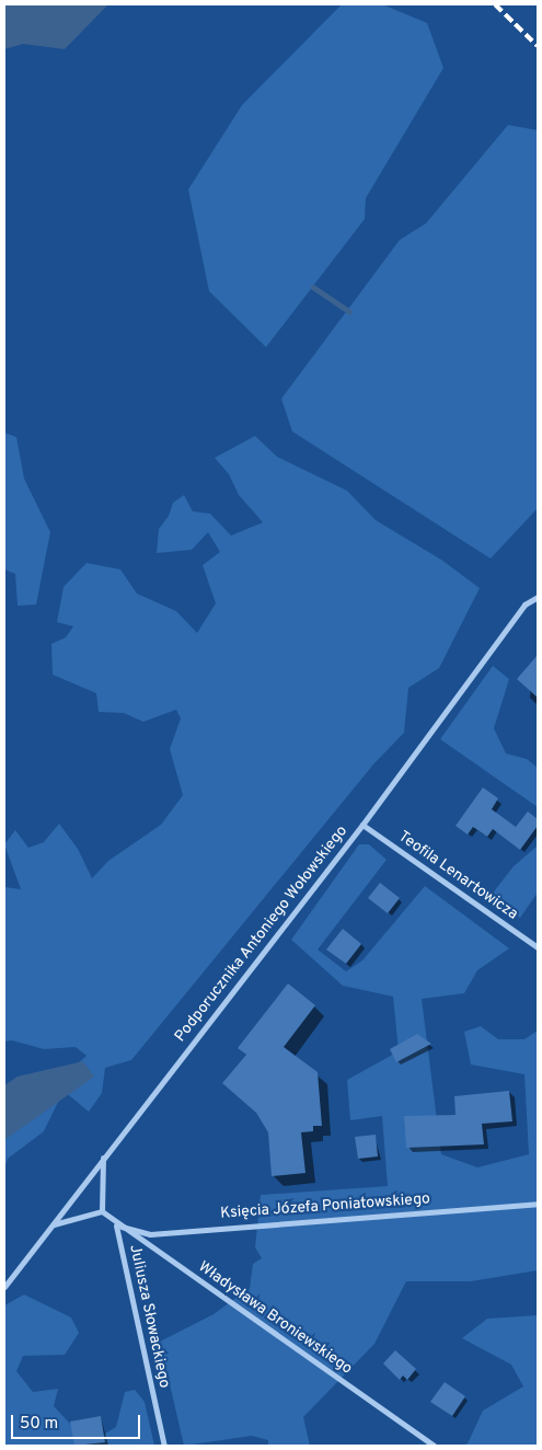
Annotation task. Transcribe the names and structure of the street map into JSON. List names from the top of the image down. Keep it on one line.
{"streets":{"street":["Teofila Lenartowicza","Podporucznika Antoniego Wołowskiego","Księcia Józefa Poniatowskiego","Juliusza Słowackiego","Władysława Broniewskiego"]},"crossings":[["Teofila Lenartowicza","Podporucznika Antoniego Wołowskiego"],["Księcia Józefa Poniatowskiego","Juliusza Słowackiego"],["Księcia Józefa Poniatowskiego","Władysława Broniewskiego"],["Juliusza Słowackiego","Władysława Broniewskiego"]],"scale_bar":"50 m"}
